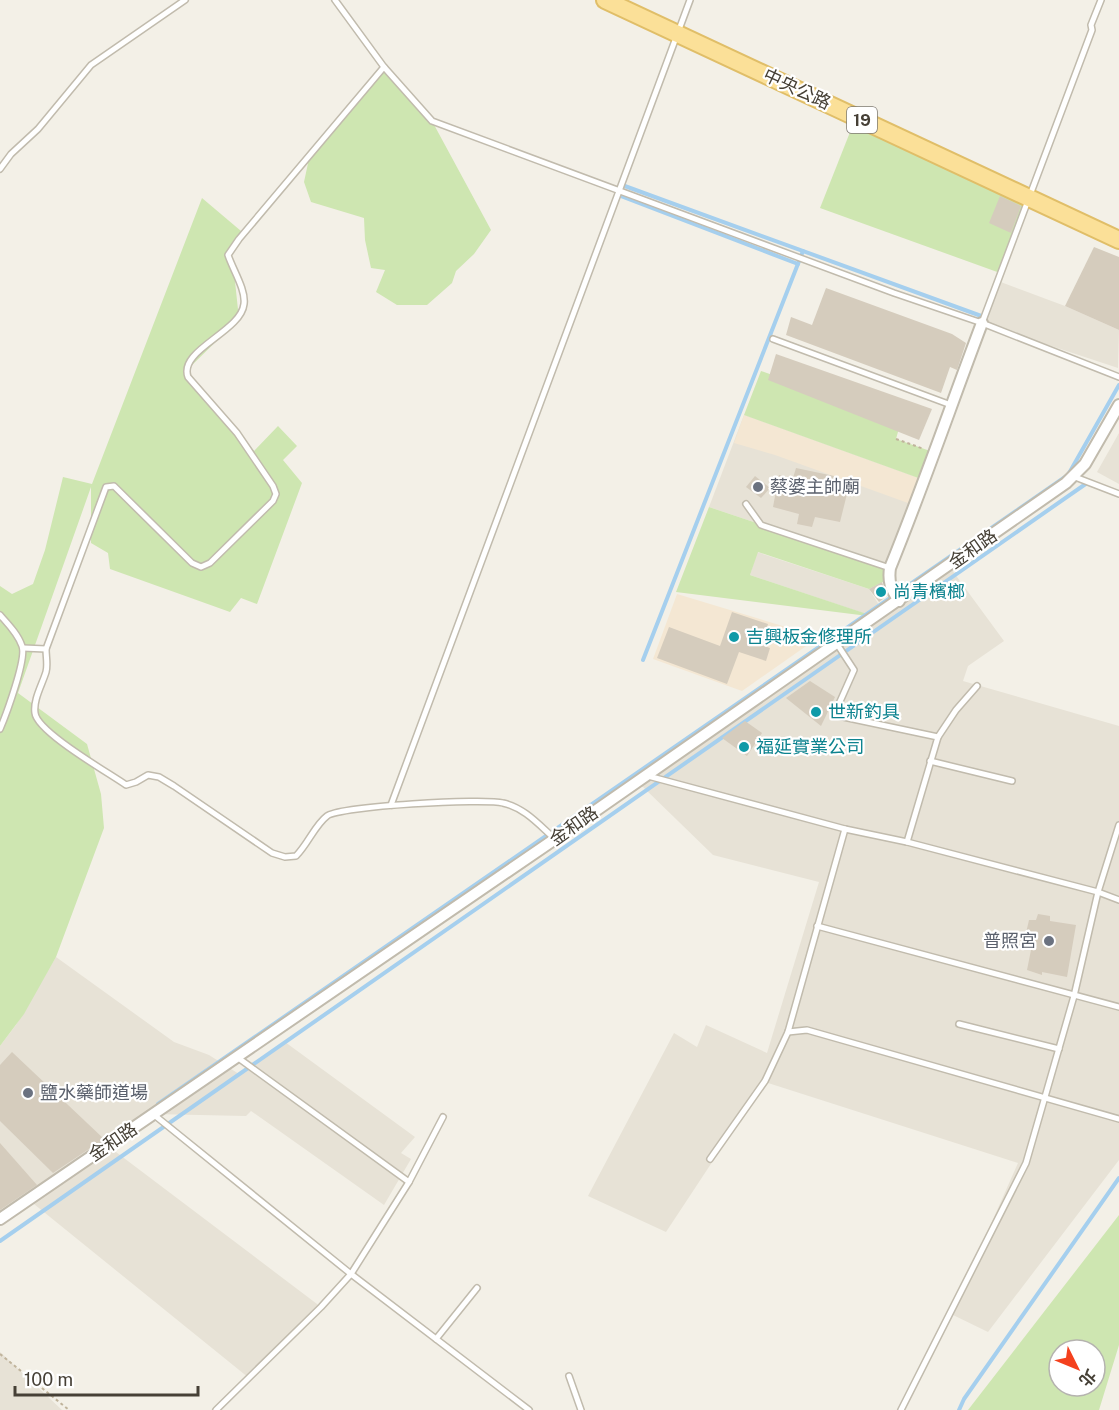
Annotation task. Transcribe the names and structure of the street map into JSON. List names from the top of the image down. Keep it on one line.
{"streets":{"main road":["中央公路","19"],"street":["金和路"]},"places":["蔡婆主帥廟","尚青檳榔","吉興板金修理所","世新釣具","福延實業公司","普照宮","鹽水藥師道場"],"scale_bar":"100 m","north":"bottom right"}
